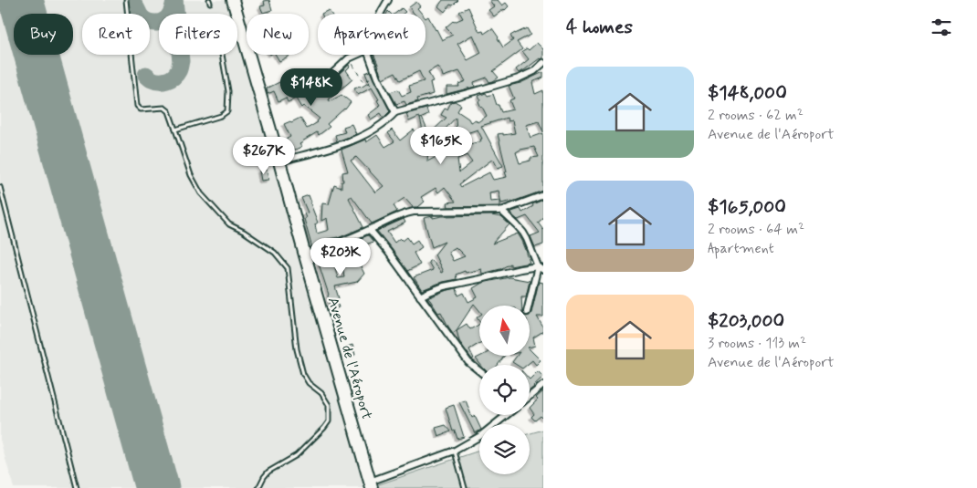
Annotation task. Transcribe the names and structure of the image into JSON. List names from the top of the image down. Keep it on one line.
{"streets":{"highway":["Avenue de l'Aéroport"]},"north":"top","page":{"heading":"4 homes","chip":["Buy","Rent","Filters","New","Apartment"],"list":[{"name":"$148,000","note":"2 rooms · 62 m² · Avenue de l'Aéroport"},{"name":"$165,000","note":"2 rooms · 64 m² · Apartment"},{"name":"$203,000","note":"3 rooms · 113 m² · Avenue de l'Aéroport"}],"price":["$148K","$165K","$267K","$203K"]}}
